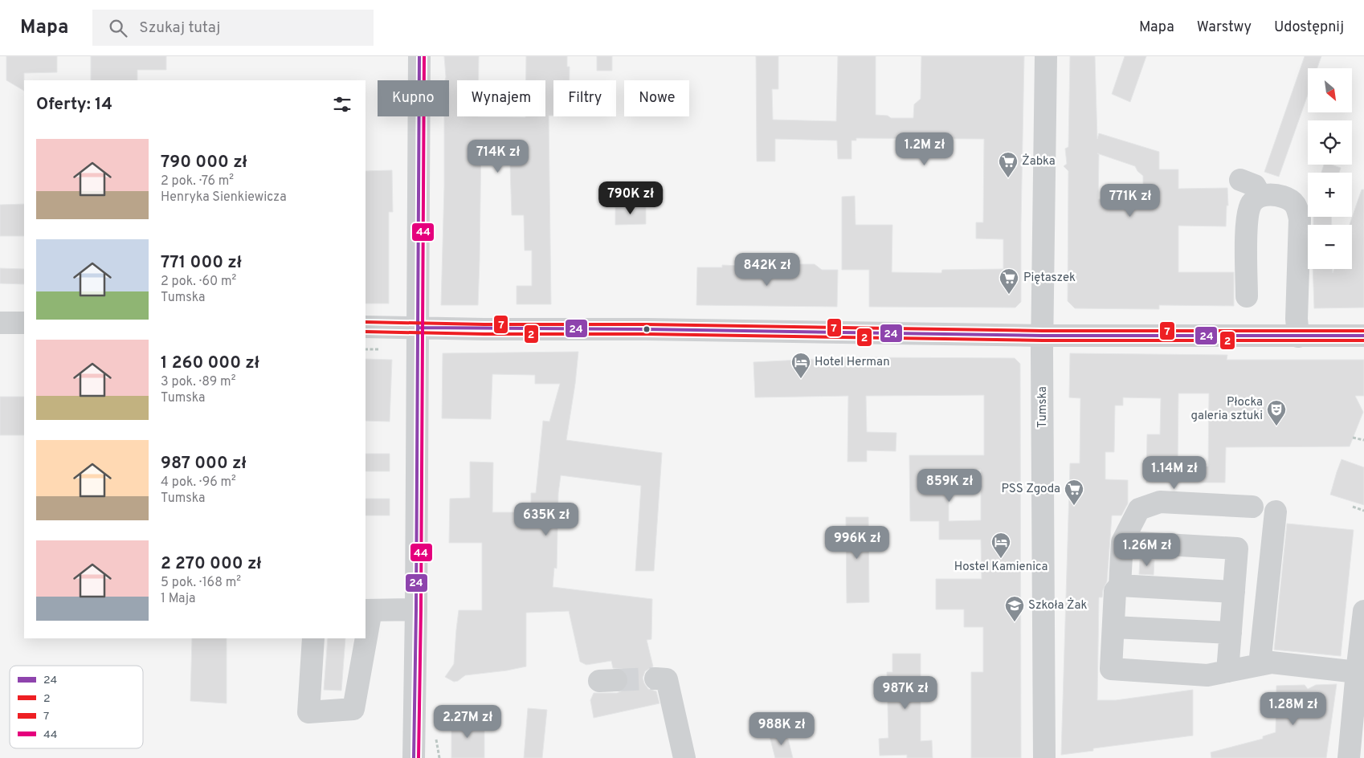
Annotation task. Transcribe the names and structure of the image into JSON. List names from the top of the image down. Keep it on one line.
{"streets":{"street":["Tumska"]},"places":{"supermarket":["Żabka","Piętaszek","PSS Zgoda"],"hotel":["Hotel Herman","Hostel Kamienica"],"theatre":["Płocka galeria sztuki"],"school or university":["Szkoła Żak"]},"lines":["transit line 24","transit line 44","transit line 7","transit line 2"],"legend":["24","2","7","44"],"north":"bottom right","page":{"header":"Mapa","search":"Szukaj tutaj","nav":["Mapa","Warstwy","Udostępnij"],"map_buttons":["+","−"],"chip":["Kupno","Wynajem","Filtry","Nowe"],"heading":"Oferty: 14","list":[{"name":"790 000 zł","note":"2 pok. · 76 m² · Henryka Sienkiewicza"},{"name":"771 000 zł","note":"2 pok. · 60 m² · Tumska"},{"name":"1 260 000 zł","note":"3 pok. · 89 m² · Tumska"},{"name":"987 000 zł","note":"4 pok. · 96 m² · Tumska"},{"name":"2 270 000 zł","note":"5 pok. · 168 m² · 1 Maja"}],"price":["1.2M zł","714K zł","790K zł","771K zł","842K zł","1.14M zł","859K zł","635K zł","996K zł","1.26M zł","987K zł","1.28M zł","2.27M zł","988K zł"]}}
